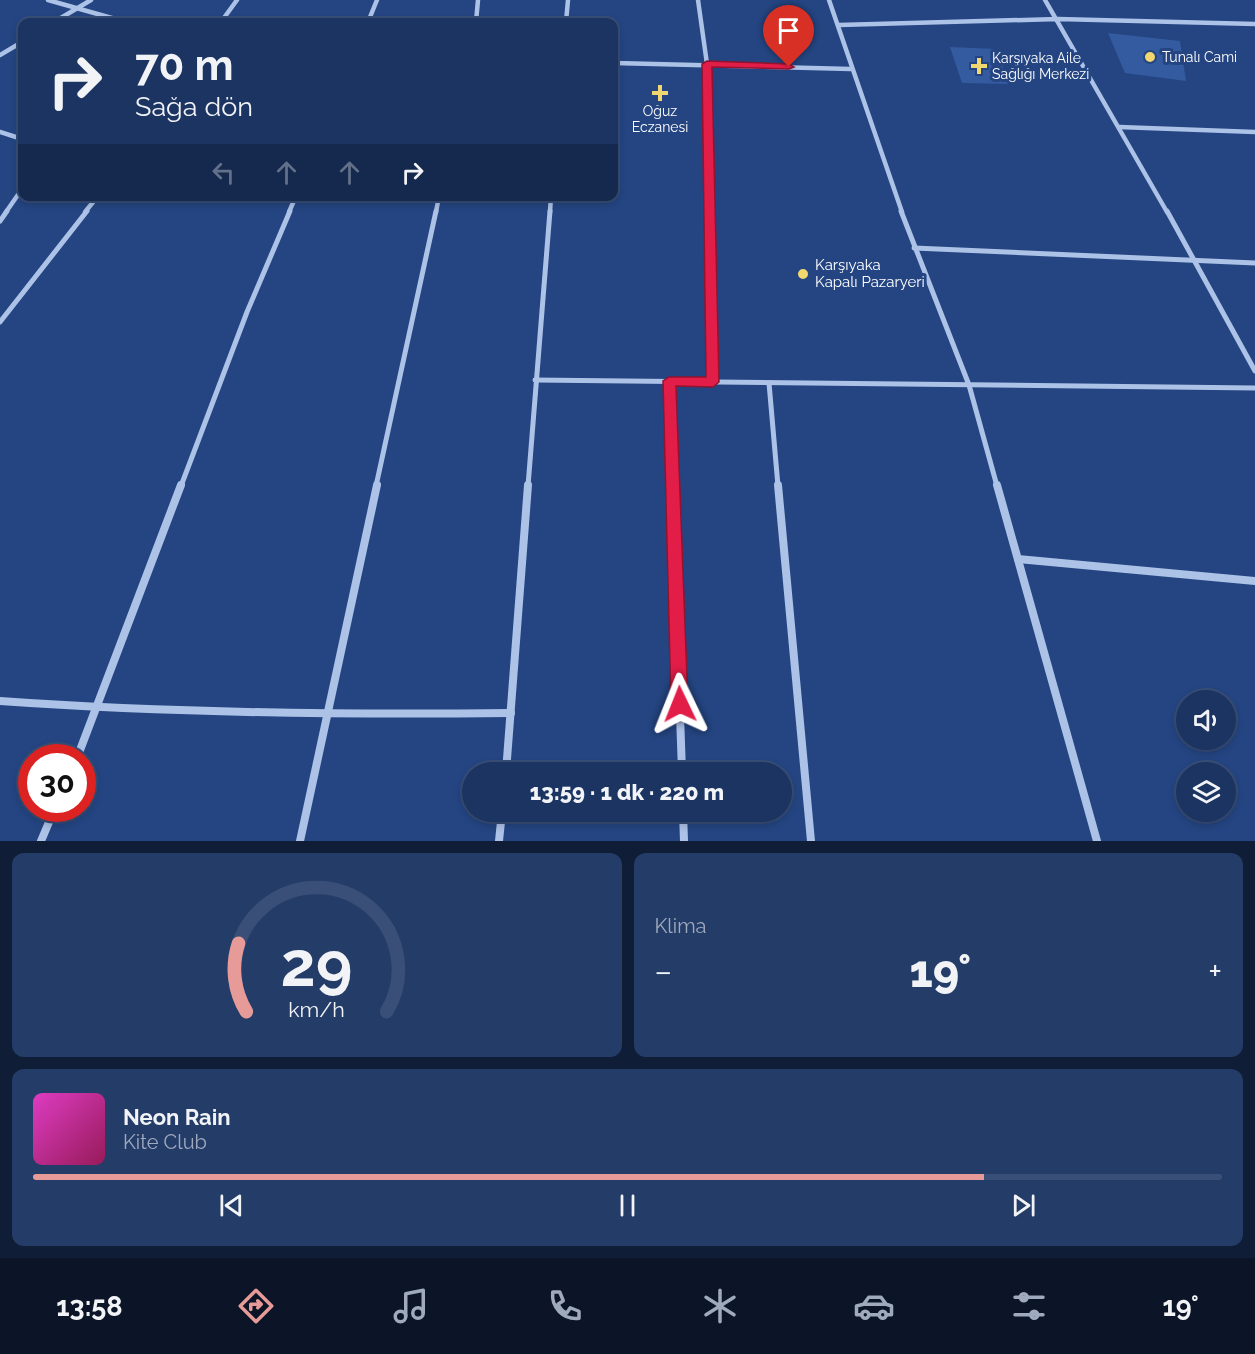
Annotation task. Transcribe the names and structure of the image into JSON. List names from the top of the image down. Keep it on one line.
{"places":{"other":["Tunalı Cami","Karşıyaka Kapalı Pazaryeri"],"health":["Karşıyaka Aile Sağlığı Merkezi","Oğuz Eczanesi"]},"page":{"turn":["70 m","Sağa dön"],"limit":"30","trip":"13:59 · 1 dk · 220 m","tile":"Klima","heat":["−","19°","+"],"song":["Neon Rain","Kite Club"],"tabs":["13:58","19°"],"gauge":["29","km/h"]}}
